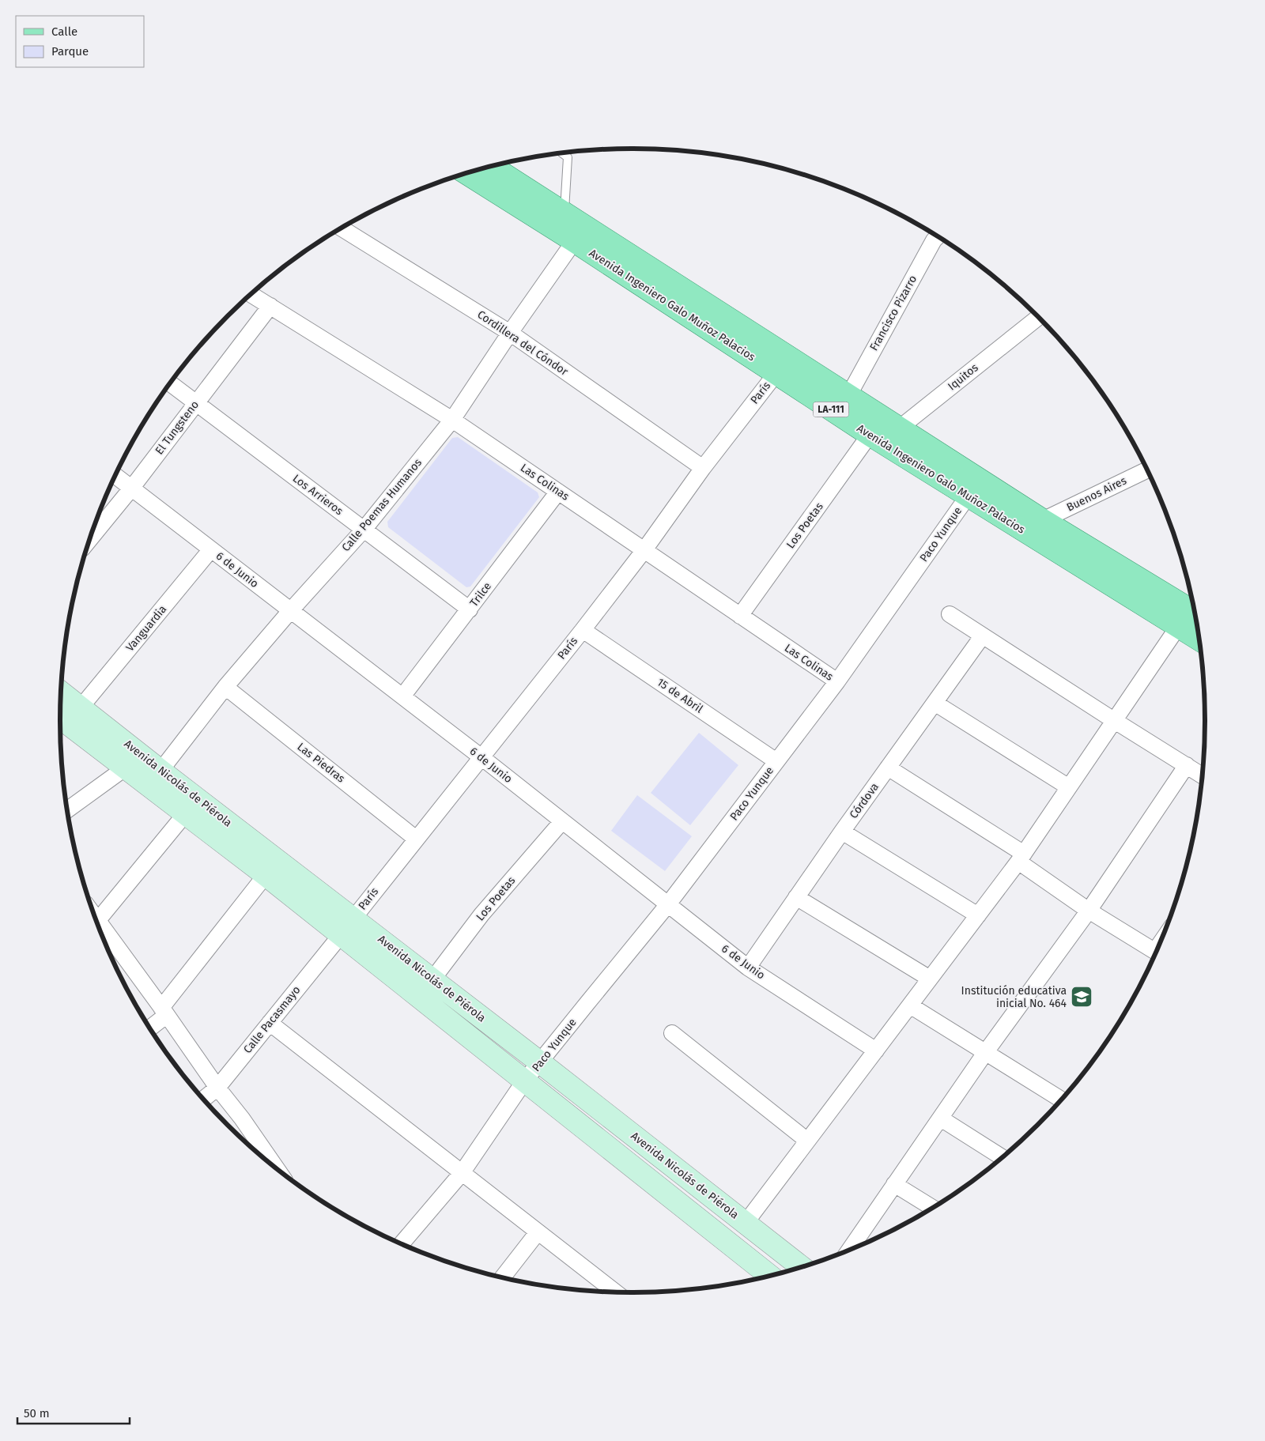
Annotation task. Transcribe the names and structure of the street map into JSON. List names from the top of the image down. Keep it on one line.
{"streets":{"main road":["Avenida Ingeniero Galo Muñoz Palacios","LA-111"],"street":["Francisco Pizarro","Cordillera del Cóndor","Iquitos","París","El Tungsteno","Las Colinas","Buenos Aires","Los Arrieros","Calle Poemas Humanos","Los Poetas","Paco Yunque","6 de Junio","Trilce","Vanguardia","15 de Abril","Las Piedras","Avenida Nicolás de Piérola","Córdova","Calle Pacasmayo"]},"crossings":[["Avenida Ingeniero Galo Muñoz Palacios","Francisco Pizarro"],["Avenida Ingeniero Galo Muñoz Palacios","Iquitos"],["Avenida Ingeniero Galo Muñoz Palacios","París"],["Avenida Ingeniero Galo Muñoz Palacios","Buenos Aires"],["Avenida Ingeniero Galo Muñoz Palacios","Calle Poemas Humanos"],["Avenida Ingeniero Galo Muñoz Palacios","Los Poetas"],["Avenida Ingeniero Galo Muñoz Palacios","Paco Yunque"],["Cordillera del Cóndor","París"],["Cordillera del Cóndor","Calle Poemas Humanos"],["Iquitos","Los Poetas"],["París","Las Colinas"],["París","6 de Junio"],["París","15 de Abril"],["París","Las Piedras"],["París","Avenida Nicolás de Piérola"],["París","Calle Pacasmayo"],["El Tungsteno","Las Colinas"],["El Tungsteno","Los Arrieros"],["El Tungsteno","6 de Junio"],["Las Colinas","Calle Poemas Humanos"],["Las Colinas","Los Poetas"],["Las Colinas","Paco Yunque"],["Las Colinas","Trilce"],["Los Arrieros","Calle Poemas Humanos"],["Los Arrieros","Trilce"],["Calle Poemas Humanos","6 de Junio"],["Calle Poemas Humanos","Las Piedras"],["Calle Poemas Humanos","Avenida Nicolás de Piérola"],["Los Poetas","6 de Junio"],["Los Poetas","Avenida Nicolás de Piérola"],["Paco Yunque","6 de Junio"],["Paco Yunque","15 de Abril"],["Paco Yunque","Avenida Nicolás de Piérola"],["6 de Junio","Trilce"],["6 de Junio","Vanguardia"],["6 de Junio","Córdova"],["Vanguardia","Avenida Nicolás de Piérola"],["Avenida Nicolás de Piérola","Calle Pacasmayo"]],"places":{"school or university":["Institución educativa inicial No. 464"]},"legend":["Calle","Parque"],"scale_bar":"50 m"}
